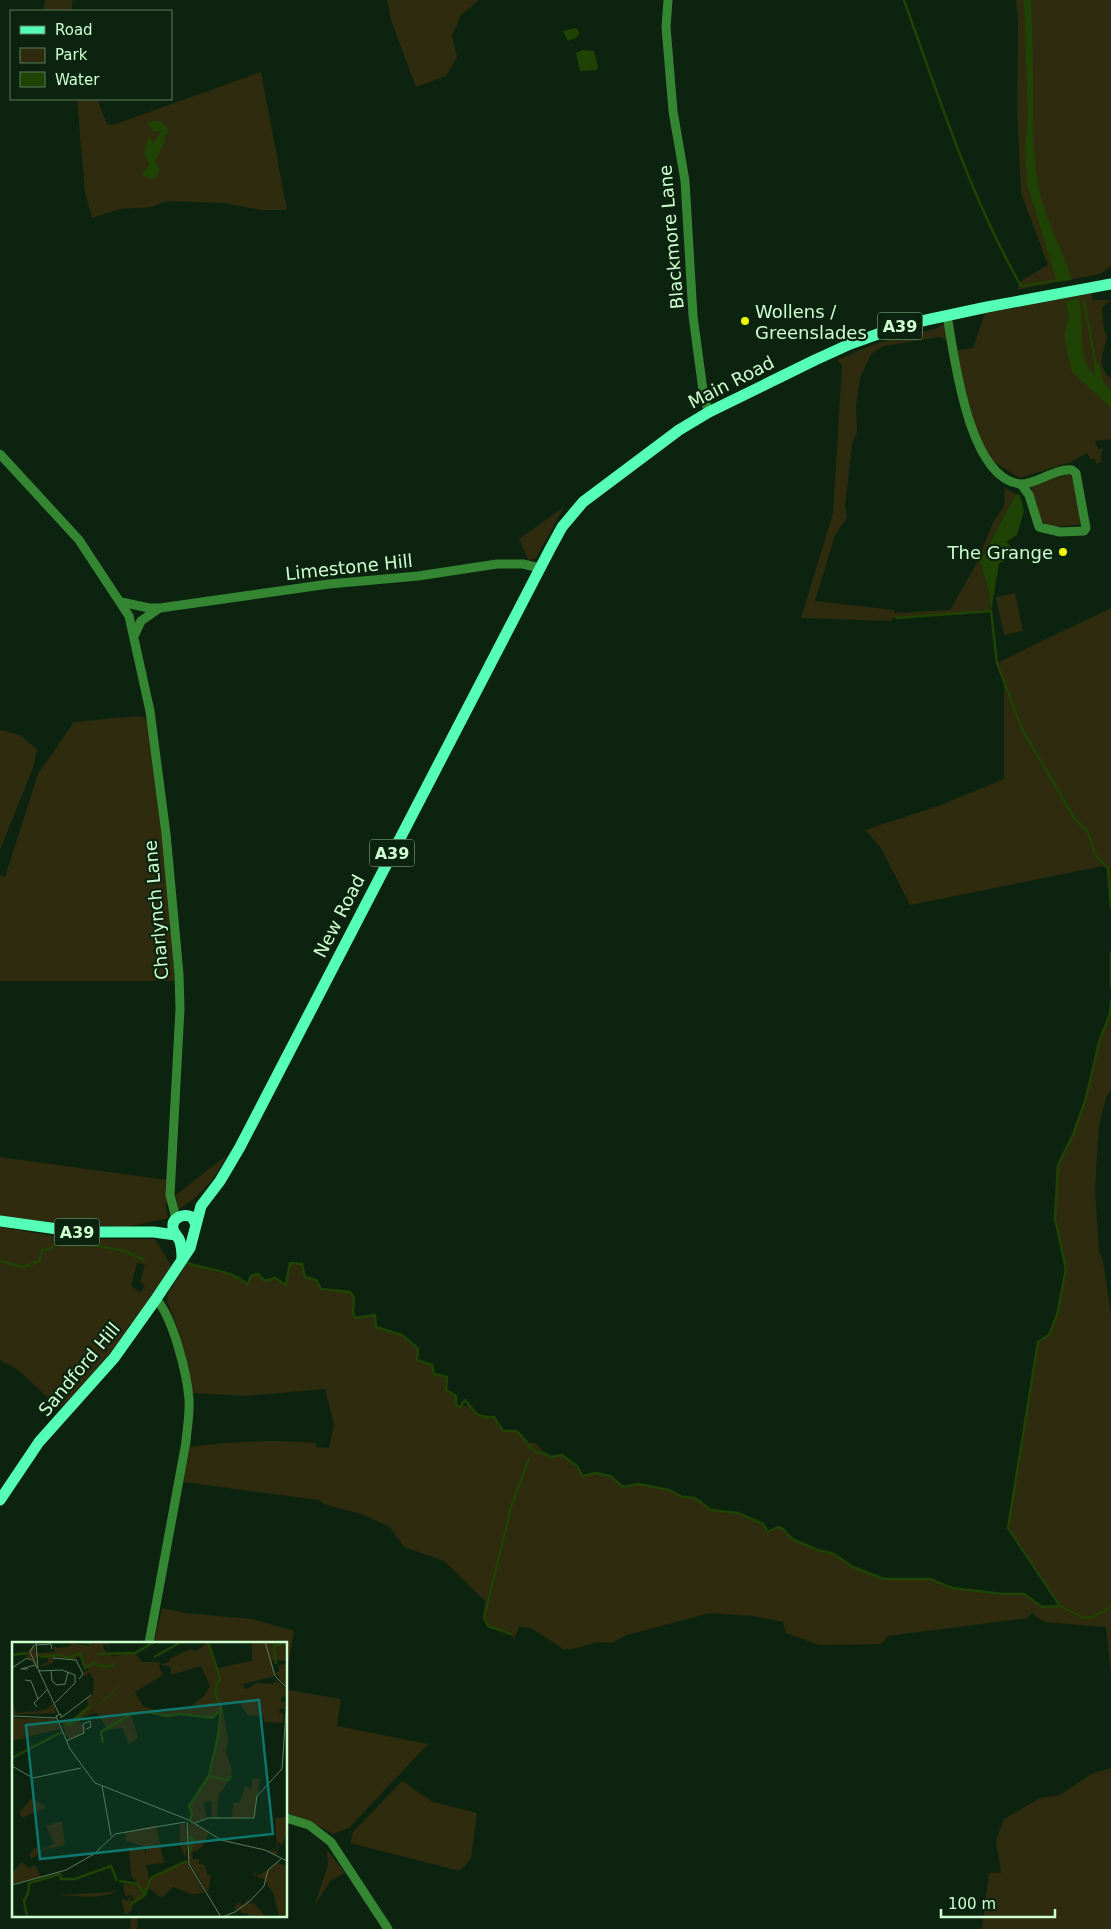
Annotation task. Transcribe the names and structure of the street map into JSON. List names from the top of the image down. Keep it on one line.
{"streets":{"main road":["A39","Main Road","New Road","Sandford Hill"],"street":["Blackmore Lane","Limestone Hill","Charlynch Lane"]},"crossings":[["Blackmore Lane","Main Road"],["A39","Charlynch Lane"],["A39","New Road"],["A39","Sandford Hill"],["Main Road","Limestone Hill"],["Main Road","New Road"],["Limestone Hill","Charlynch Lane"],["Limestone Hill","New Road"],["Charlynch Lane","New Road"],["Charlynch Lane","Sandford Hill"],["New Road","Sandford Hill"]],"places":["Wollens / Greenslades","The Grange"],"legend":["Road","Park","Water"],"scale_bar":"100 m"}
